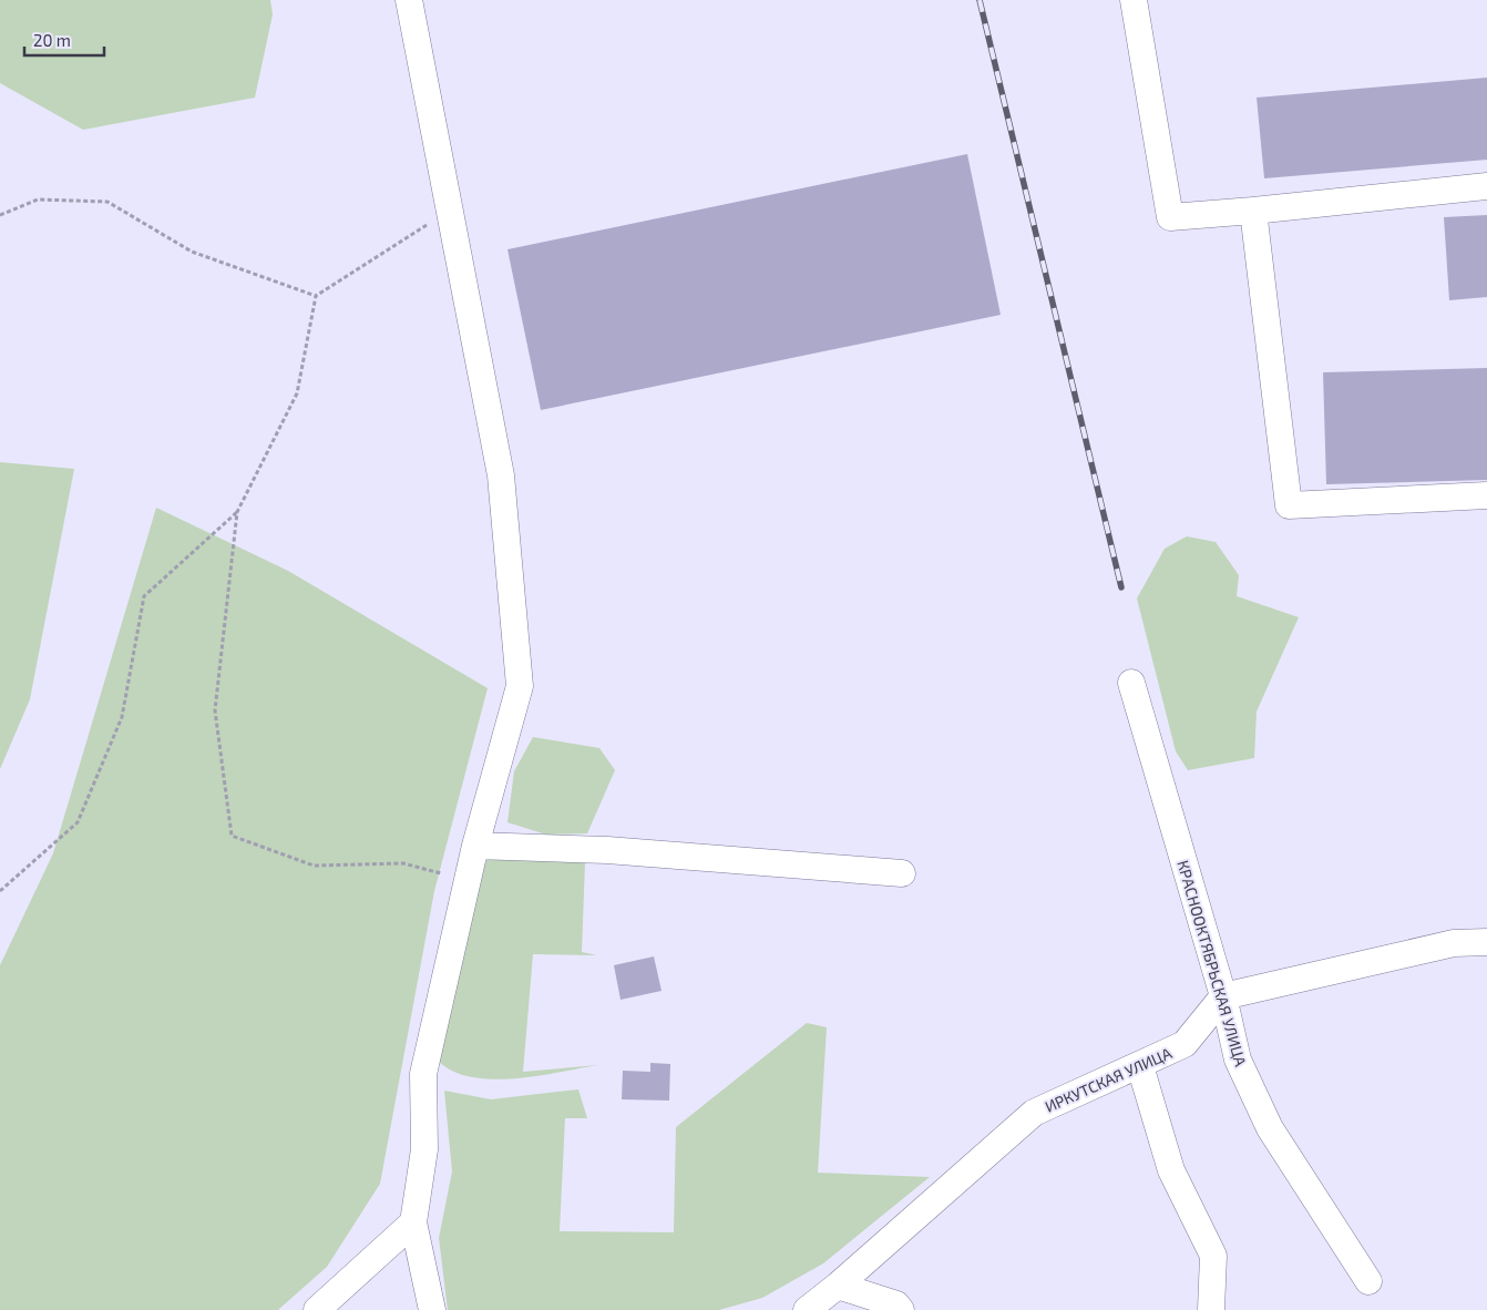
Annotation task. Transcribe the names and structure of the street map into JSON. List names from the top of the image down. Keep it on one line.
{"streets":{"street":["КРАСНООКТЯБРЬСКАЯ УЛИЦА","ИРКУТСКАЯ УЛИЦА"]},"crossings":[["КРАСНООКТЯБРЬСКАЯ УЛИЦА","ИРКУТСКАЯ УЛИЦА"]],"scale_bar":"20 m"}
